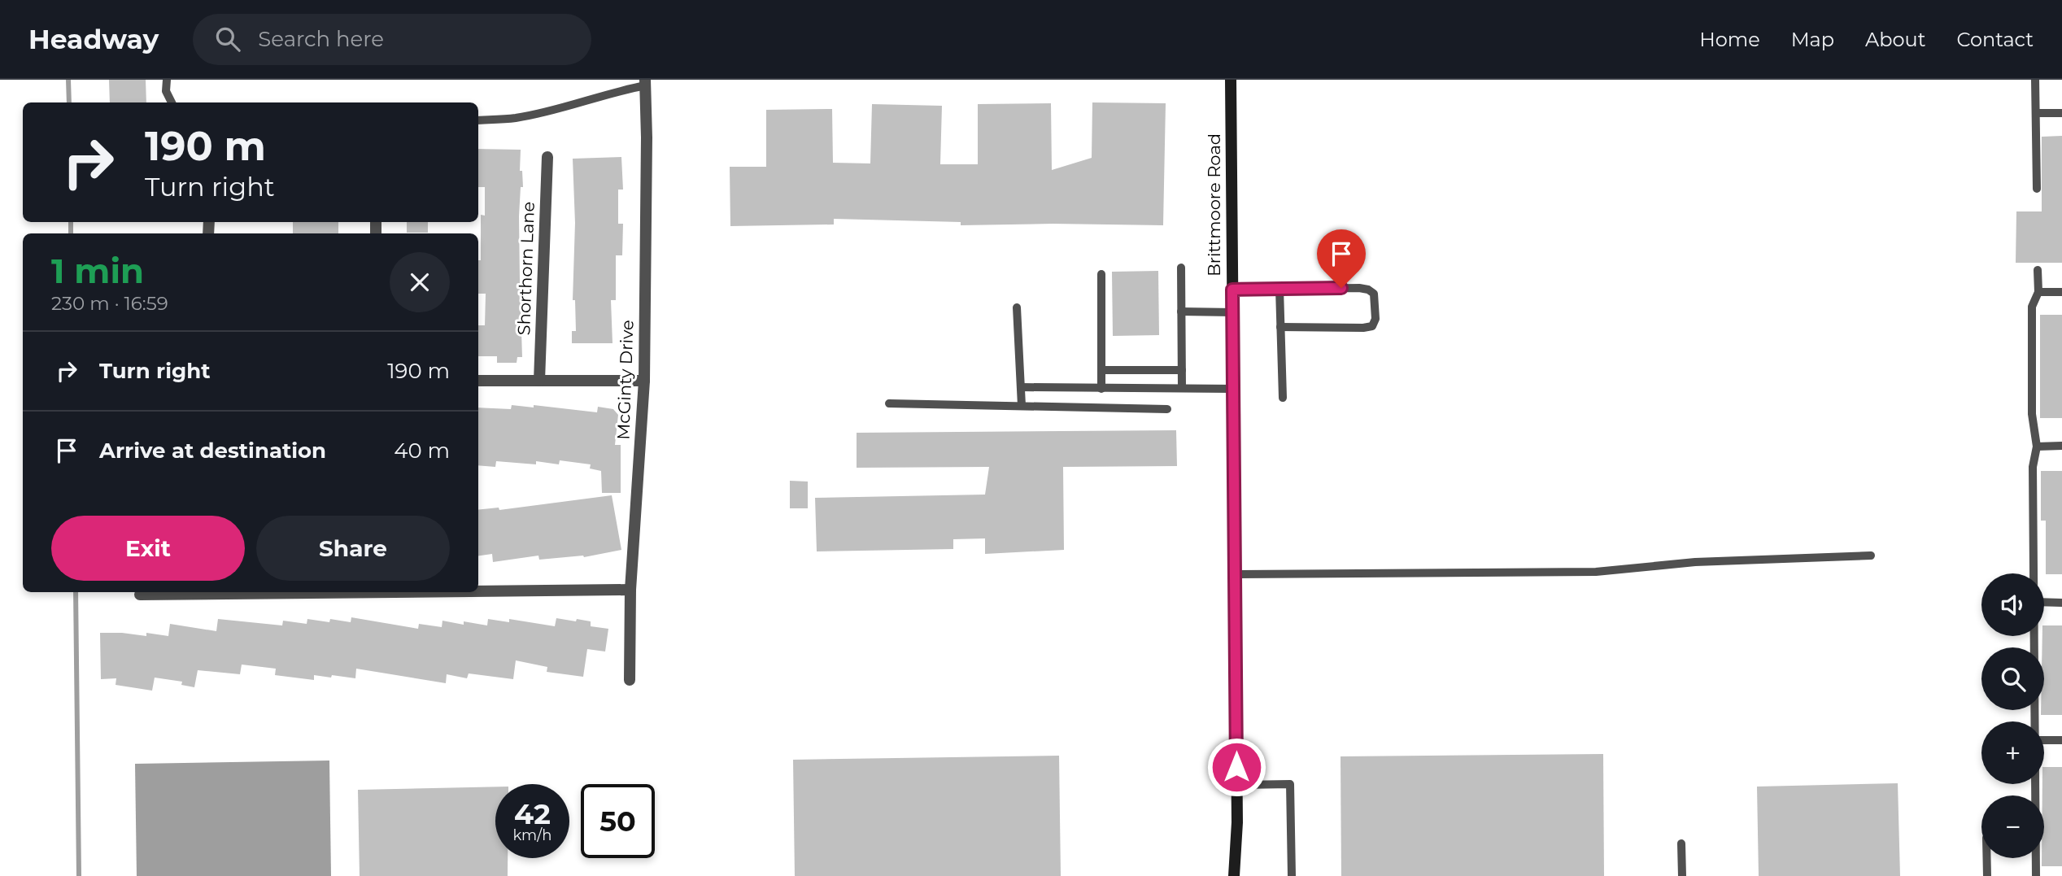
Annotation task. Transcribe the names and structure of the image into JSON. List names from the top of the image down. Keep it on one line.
{"streets":{"main road":["Brittmoore Road"],"street":["Shorthorn Lane","McGinty Drive"]},"page":{"header":"Headway","search":"Search here","nav":["Home","Map","About","Contact"],"turn":["190 m","Turn right"],"heading":["1 min","230 m · 16:59"],"list":[{"name":"Turn right","value":"190 m"},{"name":"Arrive at destination","value":"40 m"}],"buttons":["Exit","Share"],"map_buttons":["+","−"],"speed":"42 km/h","limit":"50"}}
